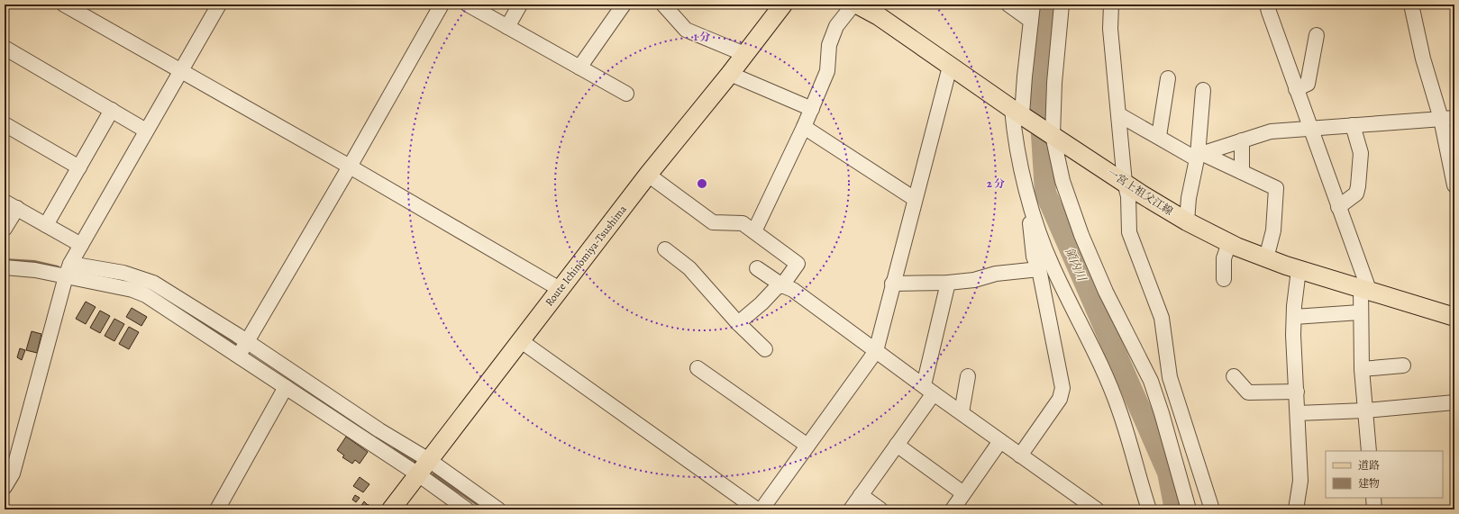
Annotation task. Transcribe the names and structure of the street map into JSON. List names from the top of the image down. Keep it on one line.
{"streets":{"main road":["一宮上祖父江線","Route Ichinomiya-Tsushima"]},"water":["領内川"],"legend":["道路","建物"],"rings":["1 分","2 分"]}
